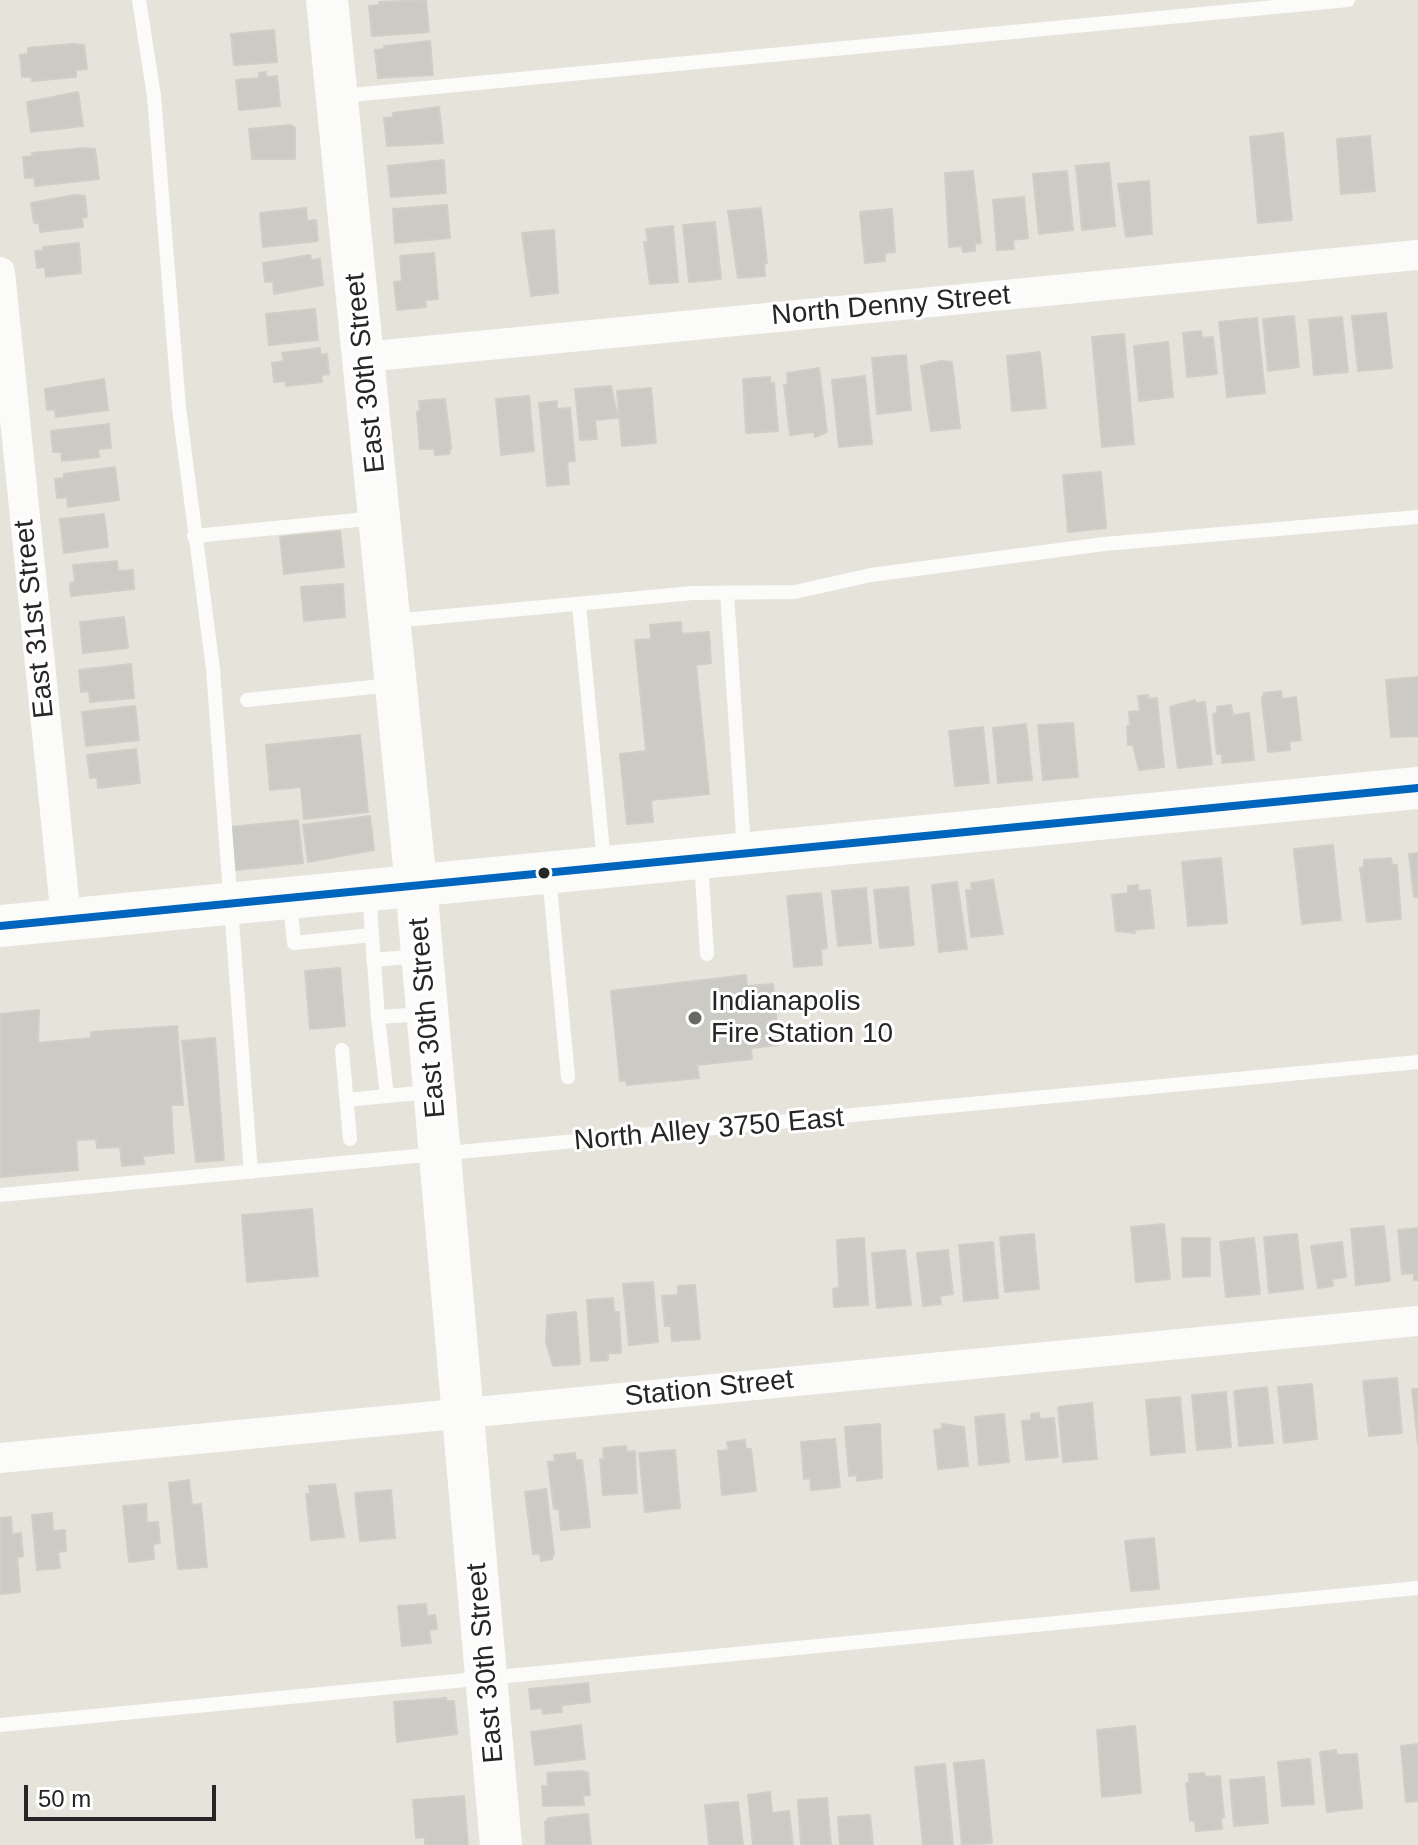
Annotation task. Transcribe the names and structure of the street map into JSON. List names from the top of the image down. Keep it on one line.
{"streets":{"main road":["East 30th Street"],"street":["North Denny Street","East 31st Street","Station Street"],"lane":["North Alley 3750 East"]},"crossings":[["North Denny Street","East 30th Street"],["East 30th Street","North Alley 3750 East"],["East 30th Street","Station Street"]],"places":["Indianapolis Fire Station 10"],"scale_bar":"50 m"}
